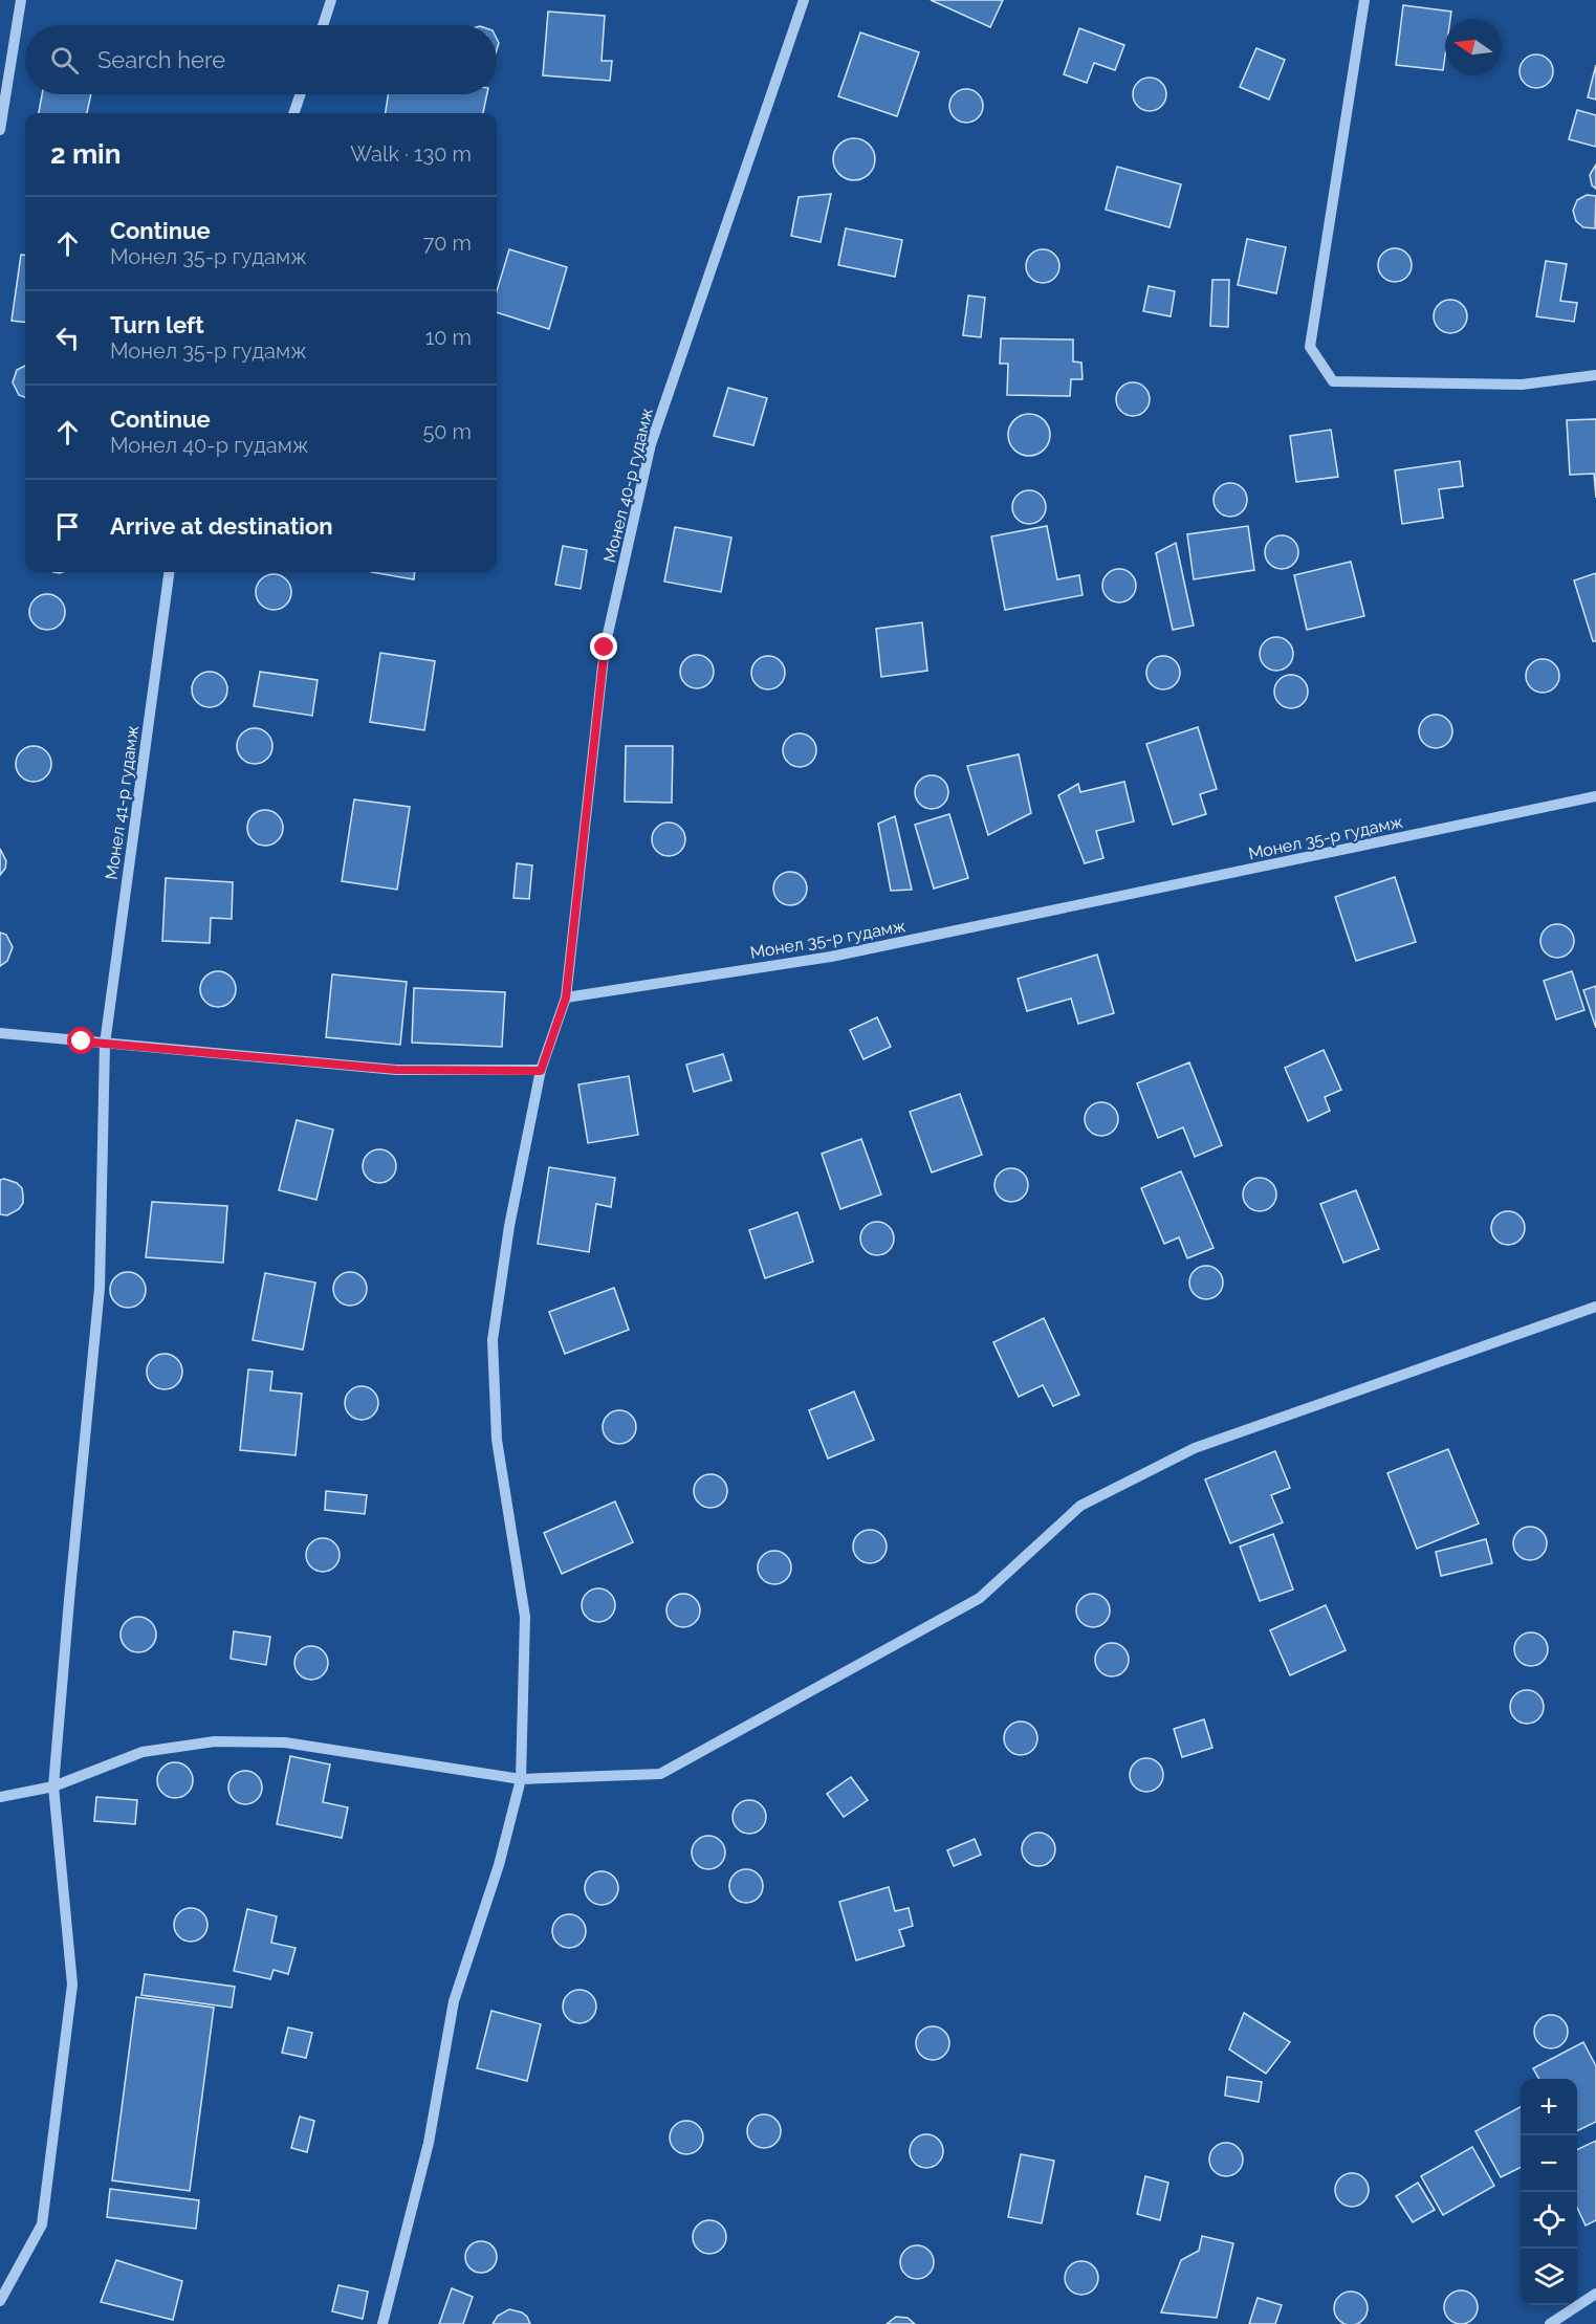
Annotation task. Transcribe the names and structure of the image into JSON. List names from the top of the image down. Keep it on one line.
{"streets":{"street":["Монел 40-р гудамж","Монел 41-р гудамж","Монел 35-р гудамж"]},"crossings":[["Монел 40-р гудамж","Монел 35-р гудамж"]],"north":"left","page":{"search":"Search here","heading":["2 min","Walk · 130 m"],"list":[["Continue","Монел 35-р гудамж","70 m"],["Turn left","Монел 35-р гудамж","10 m"],["Continue","Монел 40-р гудамж","50 m"],"Arrive at destination"],"map_buttons":["+","−"]}}
